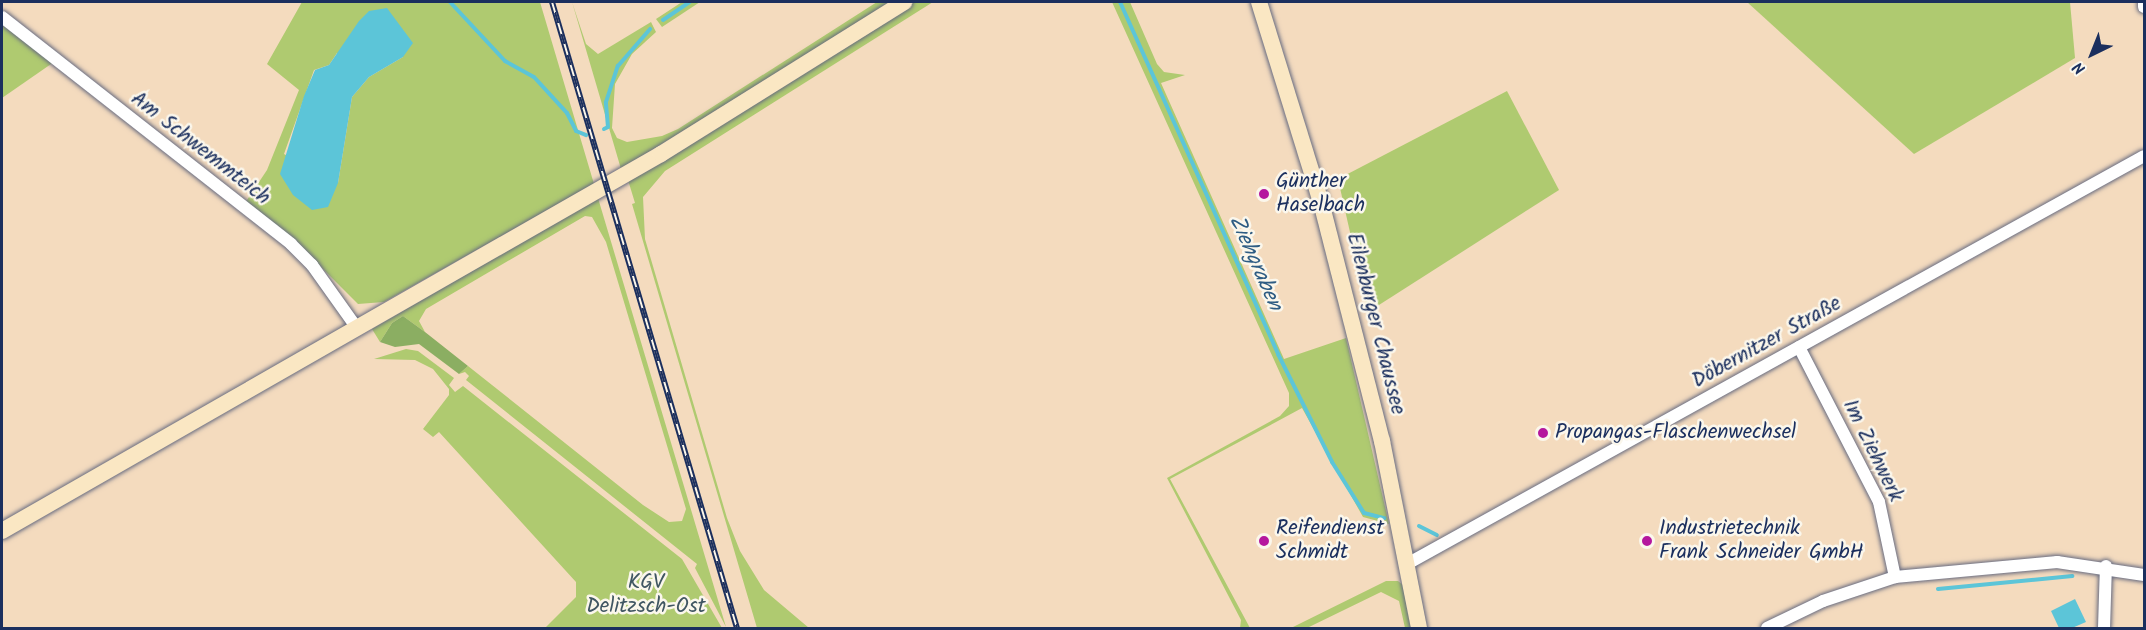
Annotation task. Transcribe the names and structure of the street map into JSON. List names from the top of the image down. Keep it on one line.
{"streets":{"main road":["Eilenburger Chaussee"],"street":["Am Schwemmteich","Döbernitzer Straße","Im Ziehwerk"]},"crossings":[["Eilenburger Chaussee","Döbernitzer Straße"],["Döbernitzer Straße","Im Ziehwerk"]],"water":["Ziehgraben"],"parks":["KGV Delitzsch-Ost"],"places":["Günther Haselbach","Propangas-Flaschenwechsel","Reifendienst Schmidt","Industrietechnik Frank Schneider GmbH"],"north":"bottom left"}
